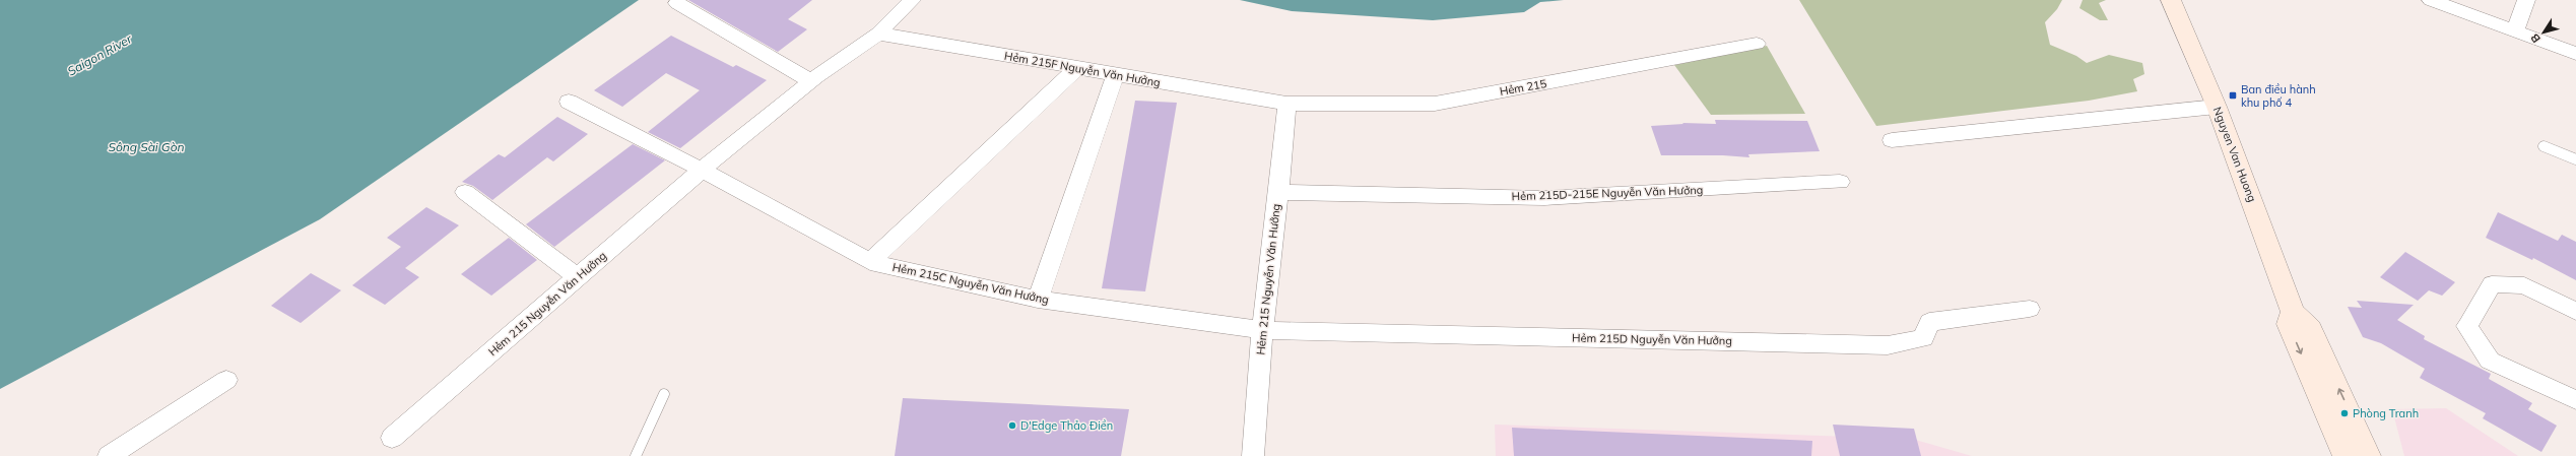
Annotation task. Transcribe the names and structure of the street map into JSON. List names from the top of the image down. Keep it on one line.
{"streets":{"main road":["Nguyen Van Huong"],"street":["Hẻm 215F Nguyễn Văn Hưởng","Hẻm 215","Hẻm 215D-215E Nguyễn Văn Hưởng","Hẻm 215 Nguyễn Văn Hưởng","Hẻm 215C Nguyễn Văn Hưởng","Hẻm 215D Nguyễn Văn Hưởng"]},"crossings":[["Hẻm 215F Nguyễn Văn Hưởng","Hẻm 215"],["Hẻm 215F Nguyễn Văn Hưởng","Hẻm 215 Nguyễn Văn Hưởng"],["Hẻm 215","Hẻm 215 Nguyễn Văn Hưởng"],["Hẻm 215D-215E Nguyễn Văn Hưởng","Hẻm 215 Nguyễn Văn Hưởng"],["Hẻm 215 Nguyễn Văn Hưởng","Hẻm 215C Nguyễn Văn Hưởng"],["Hẻm 215 Nguyễn Văn Hưởng","Hẻm 215D Nguyễn Văn Hưởng"],["Hẻm 215C Nguyễn Văn Hưởng","Hẻm 215D Nguyễn Văn Hưởng"]],"water":["Saigon River","Sông Sài Gòn"],"places":{"transit":["Ban điều hành khu phố 4"],"other":["Phòng Tranh","D'Edge Thảo Điền"]},"north":"bottom left"}
